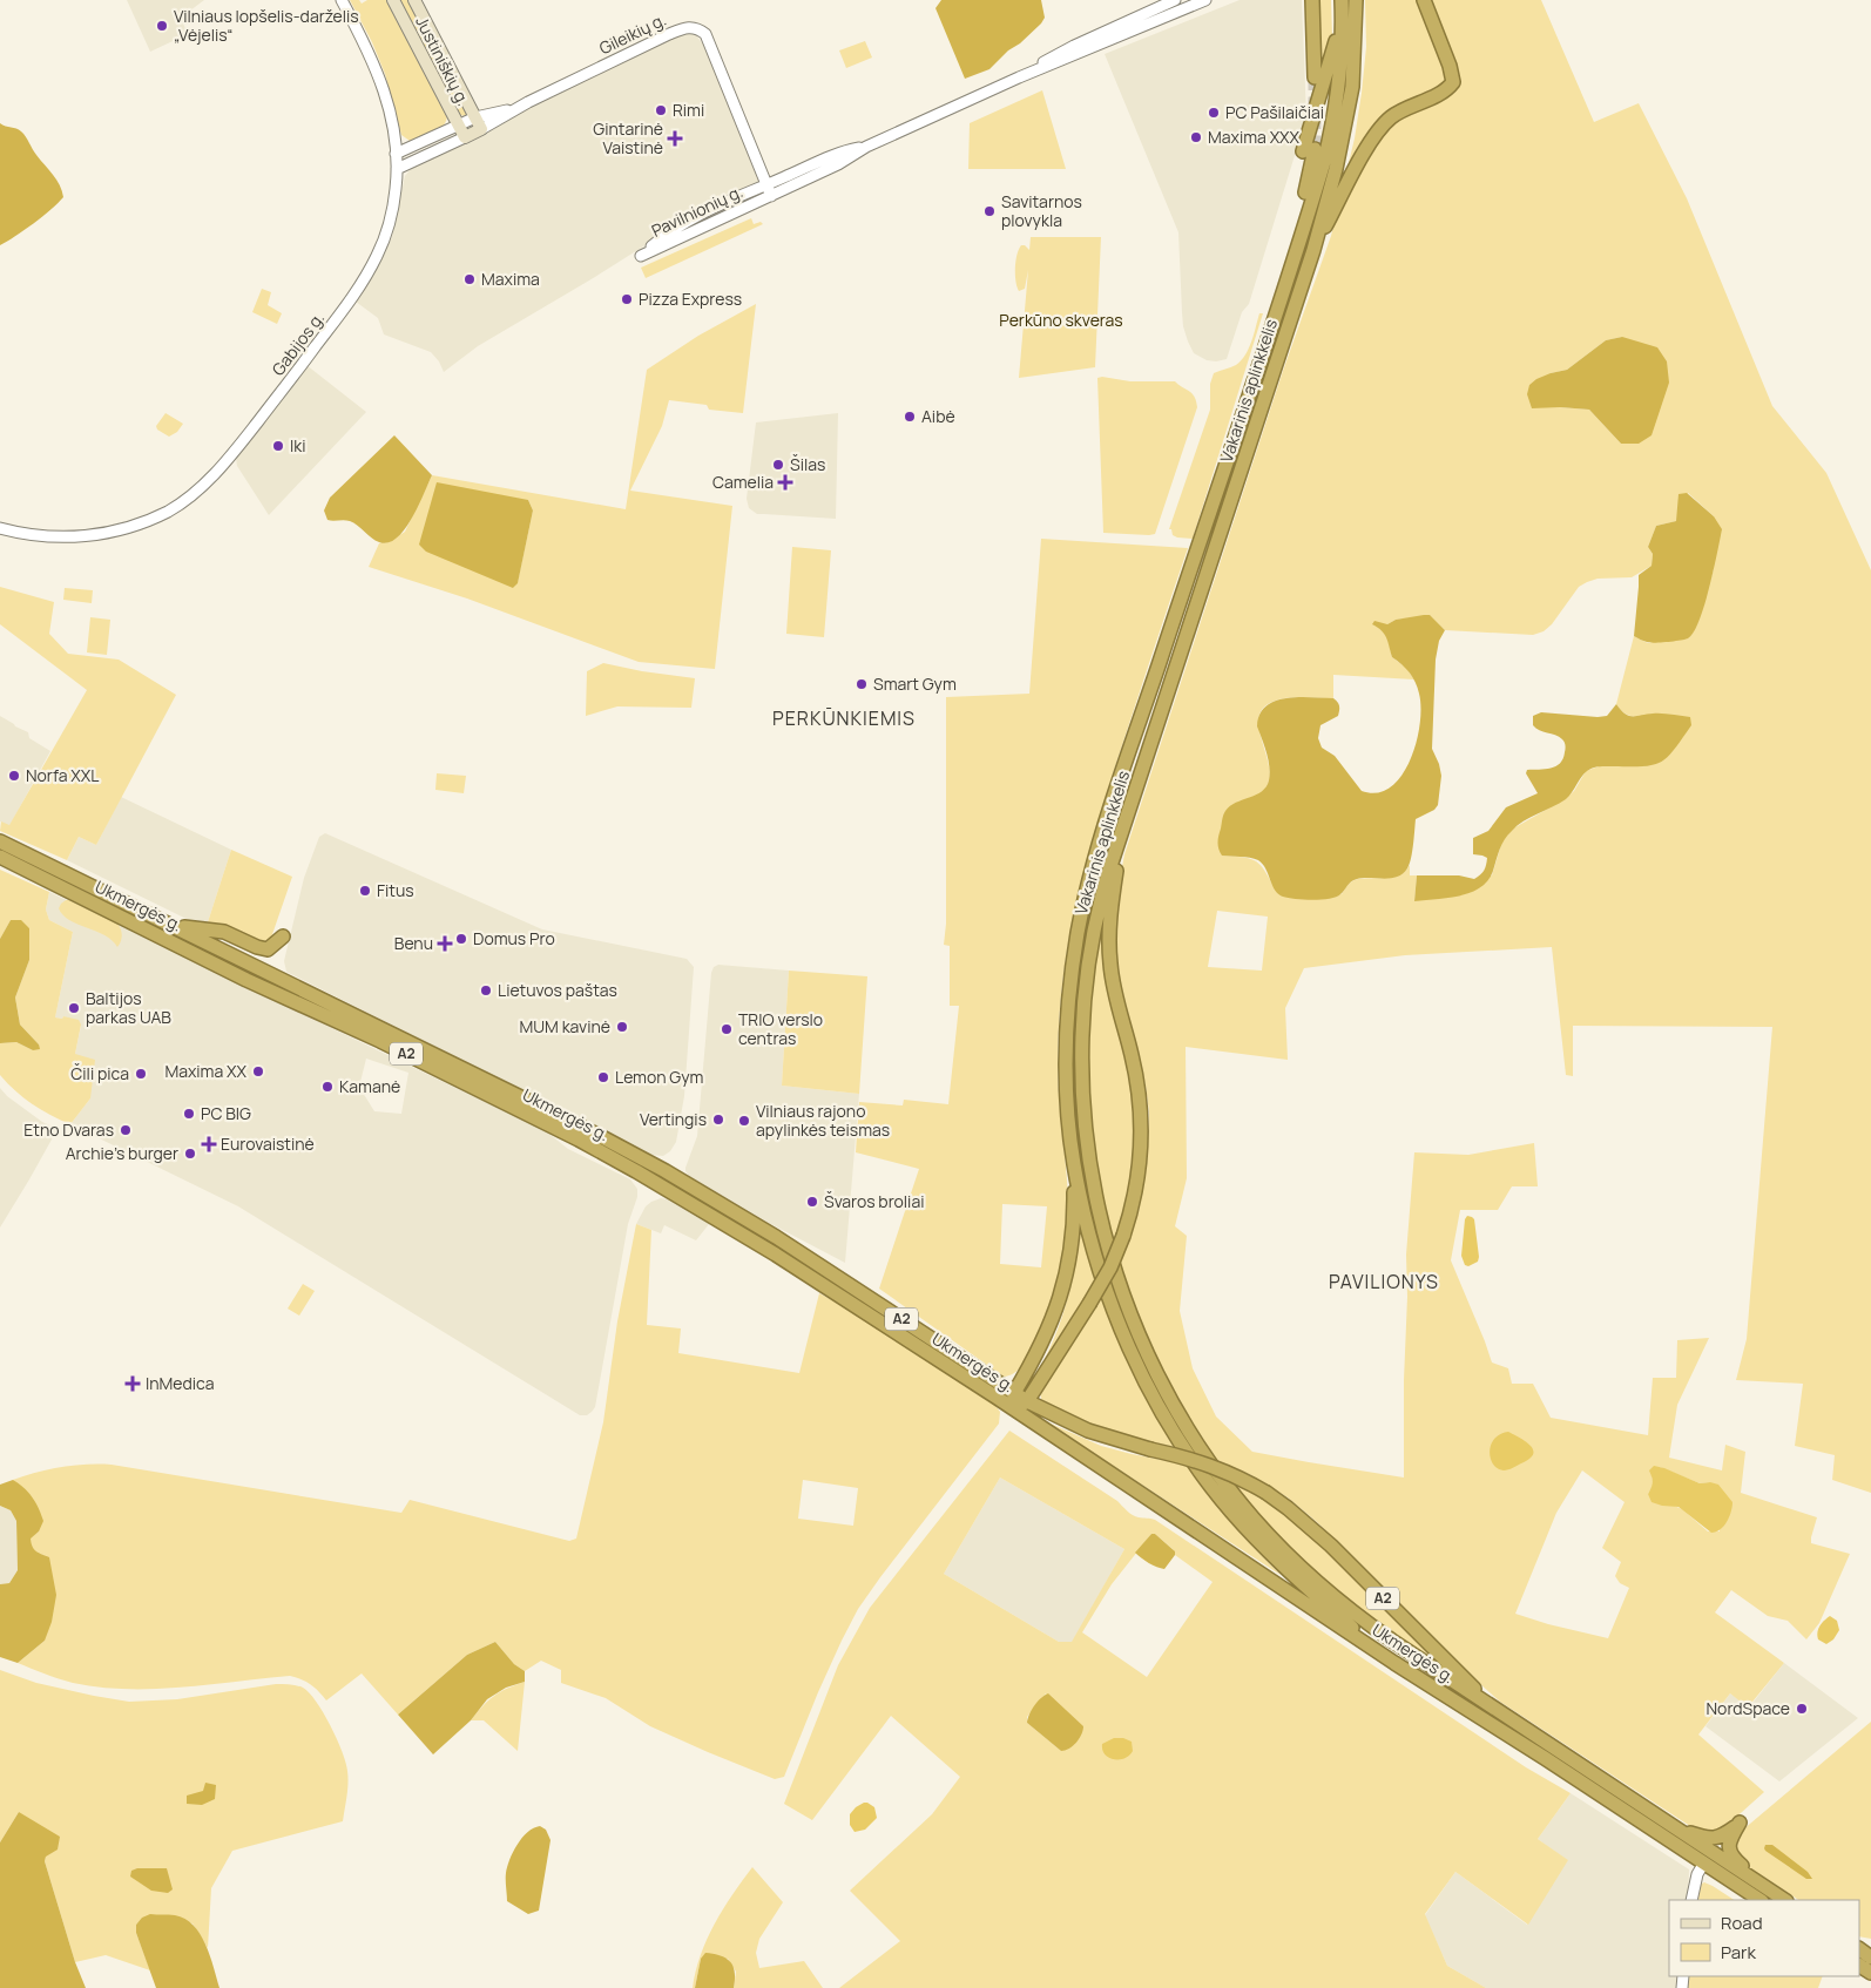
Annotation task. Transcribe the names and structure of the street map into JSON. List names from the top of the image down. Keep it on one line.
{"streets":{"highway":["Vakarinis aplinkkelis","Ukmergės g.","A2"],"main road":["Gileikių g.","Justiniškių g."],"street":["Pavilnionių g.","Gabijos g."]},"crossings":[["Gileikių g.","Justiniškių g."],["Gileikių g.","Pavilnionių g."],["Gileikių g.","Gabijos g."],["Vakarinis aplinkkelis","Ukmergės g."],["Vakarinis aplinkkelis","A2"],["Ukmergės g.","A2"]],"districts":["PERKŪNKIEMIS","PAVILIONYS"],"parks":["Perkūno skveras"],"places":{"other":["Vilniaus lopšelis-darželis „Vėjelis“","Rimi","PC Pašilaičiai","Maxima XXX","Savitarnos plovykla","Maxima","Pizza Express","Aibė","Iki","Šilas","Smart Gym","Norfa XXL","Fitus","Domus Pro","Lietuvos paštas","Baltijos parkas UAB","MUM kavinė","TRIO verslo centras","Maxima XX","Čili pica","Lemon Gym","Kamanė","PC BIG","Vertingis","Vilniaus rajono apylinkės teismas","Etno Dvaras","Archie's burger","Švaros broliai","NordSpace"],"health":["Gintarinė Vaistinė","Camelia","Benu","Eurovaistinė","InMedica"]},"legend":["Road","Park"]}
